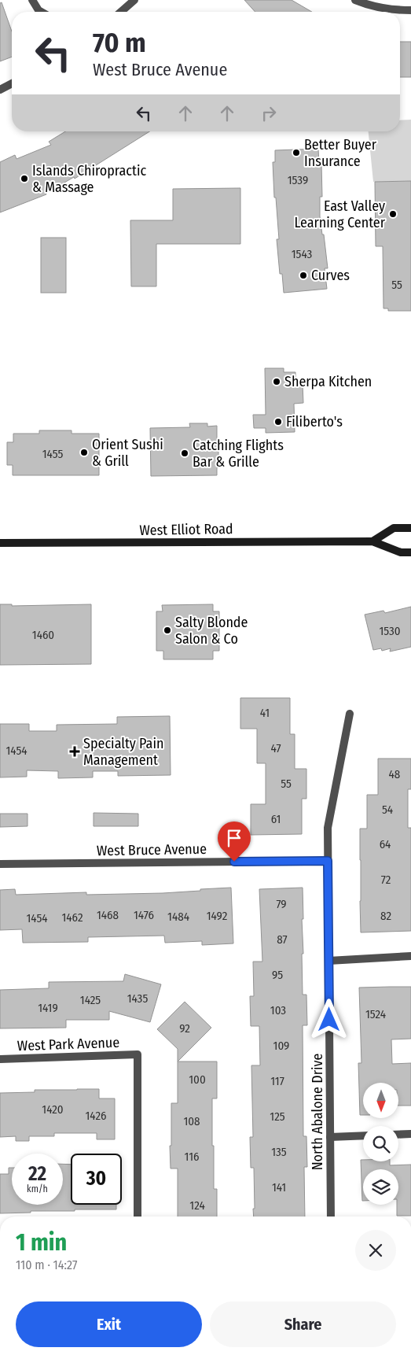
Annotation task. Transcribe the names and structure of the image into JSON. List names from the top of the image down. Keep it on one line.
{"streets":{"main road":["West Elliot Road"],"street":["West Bruce Avenue","West Park Avenue","North Abalone Drive"]},"crossings":[["West Bruce Avenue","North Abalone Drive"]],"places":{"other":["Better Buyer Insurance","Islands Chiropractic & Massage","East Valley Learning Center","Curves","Sherpa Kitchen","Filiberto's","Orient Sushi & Grill","Catching Flights Bar & Grille","Salty Blonde Salon & Co"],"health":["Specialty Pain Management"]},"house_numbers":["1539","1543","55","1455","1530","1460","41","47","1454","48","55","54","61","64","72","79","1468","1476","1492","82","1484","1462","1454","87","95","1435","1425","1419","103","1524","92","109","100","117","1420","1426","125","108","135","116","141","124"],"north":"bottom","page":{"turn":["70 m","West Bruce Avenue"],"speed":"22 km/h","limit":"30","heading":["1 min","110 m · 14:27"],"buttons":["Exit","Share"]}}
